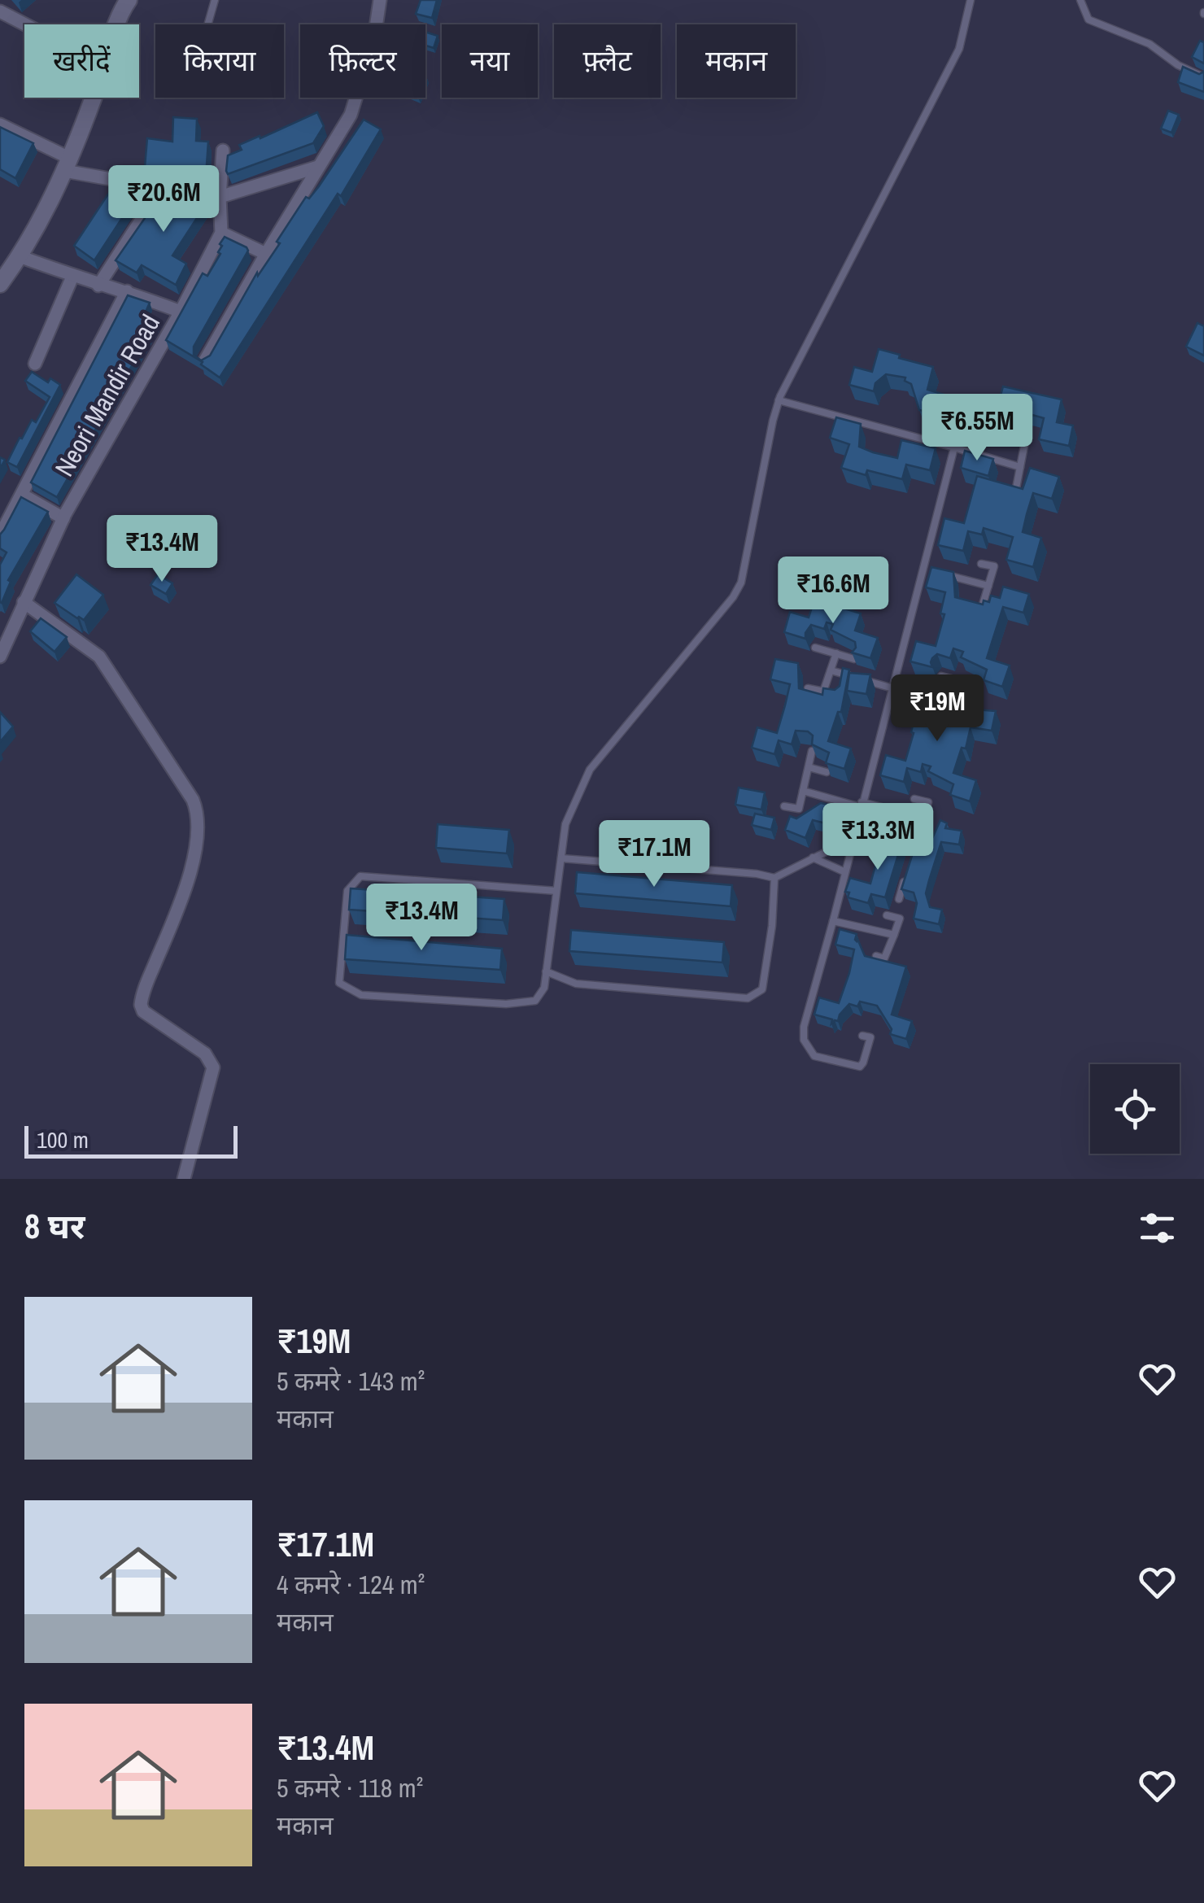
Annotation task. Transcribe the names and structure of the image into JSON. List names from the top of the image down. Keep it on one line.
{"streets":{"street":["Neori Mandir Road"]},"scale_bar":"100 m","page":{"chip":["खरीदें","किराया","फ़िल्टर","नया","फ़्लैट","मकान"],"price":["₹20.6M","₹6.55M","₹13.4M","₹16.6M","₹19M","₹13.3M","₹17.1M","₹13.4M"],"scale":"100 m","heading":"8 घर","list":[{"name":"₹19M","note":"5 कमरे · 143 m² · मकान"},{"name":"₹17.1M","note":"4 कमरे · 124 m² · मकान"},{"name":"₹13.4M","note":"5 कमरे · 118 m² · मकान"}]}}
